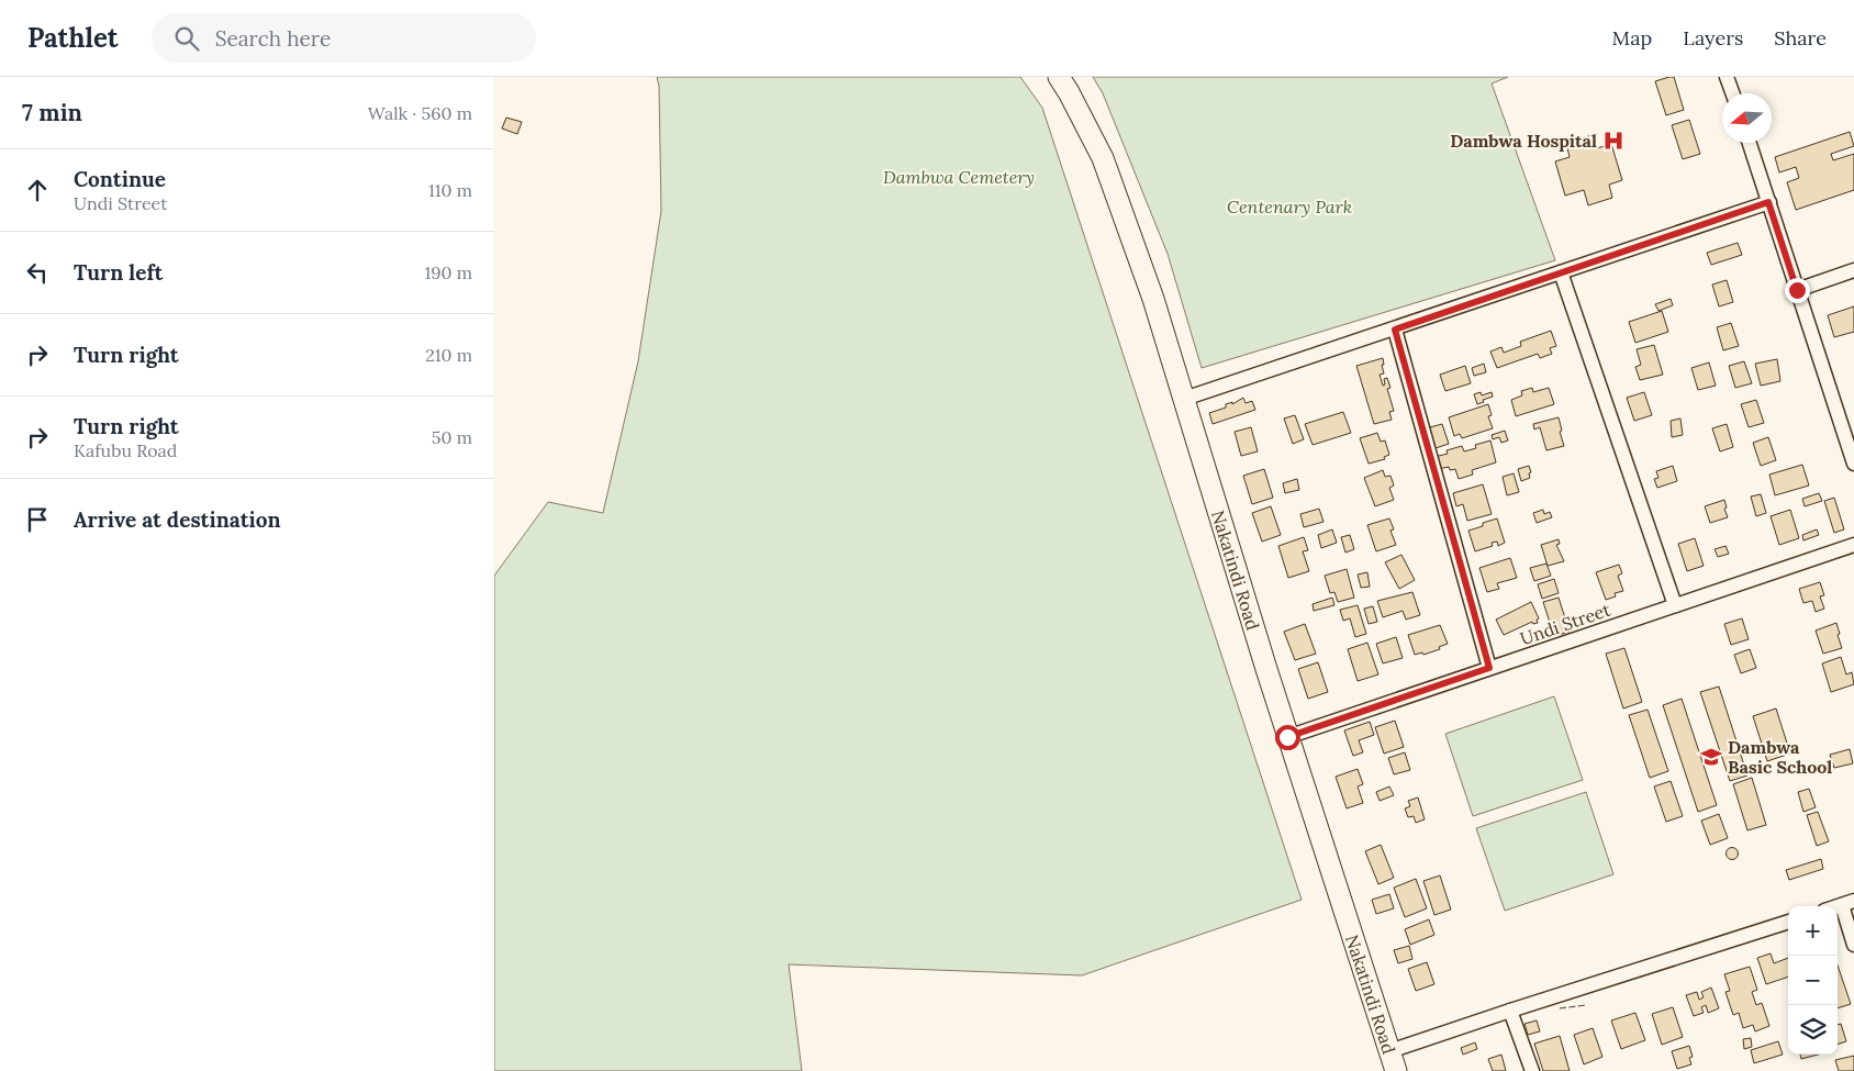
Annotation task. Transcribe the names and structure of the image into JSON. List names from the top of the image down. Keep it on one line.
{"streets":{"highway":["Nakatindi Road"],"street":["Undi Street"]},"crossings":[["Nakatindi Road","Undi Street"]],"parks":["Dambwa Cemetery","Centenary Park"],"places":{"hospital":["Dambwa Hospital"],"school or university":["Dambwa Basic School"]},"north":"left","page":{"header":"Pathlet","search":"Search here","nav":["Map","Layers","Share"],"heading":["7 min","Walk · 560 m"],"list":[["Continue","Undi Street","110 m"],["Turn left","190 m"],["Turn right","210 m"],["Turn right","Kafubu Road","50 m"],"Arrive at destination"],"map_buttons":["+","−"]}}
